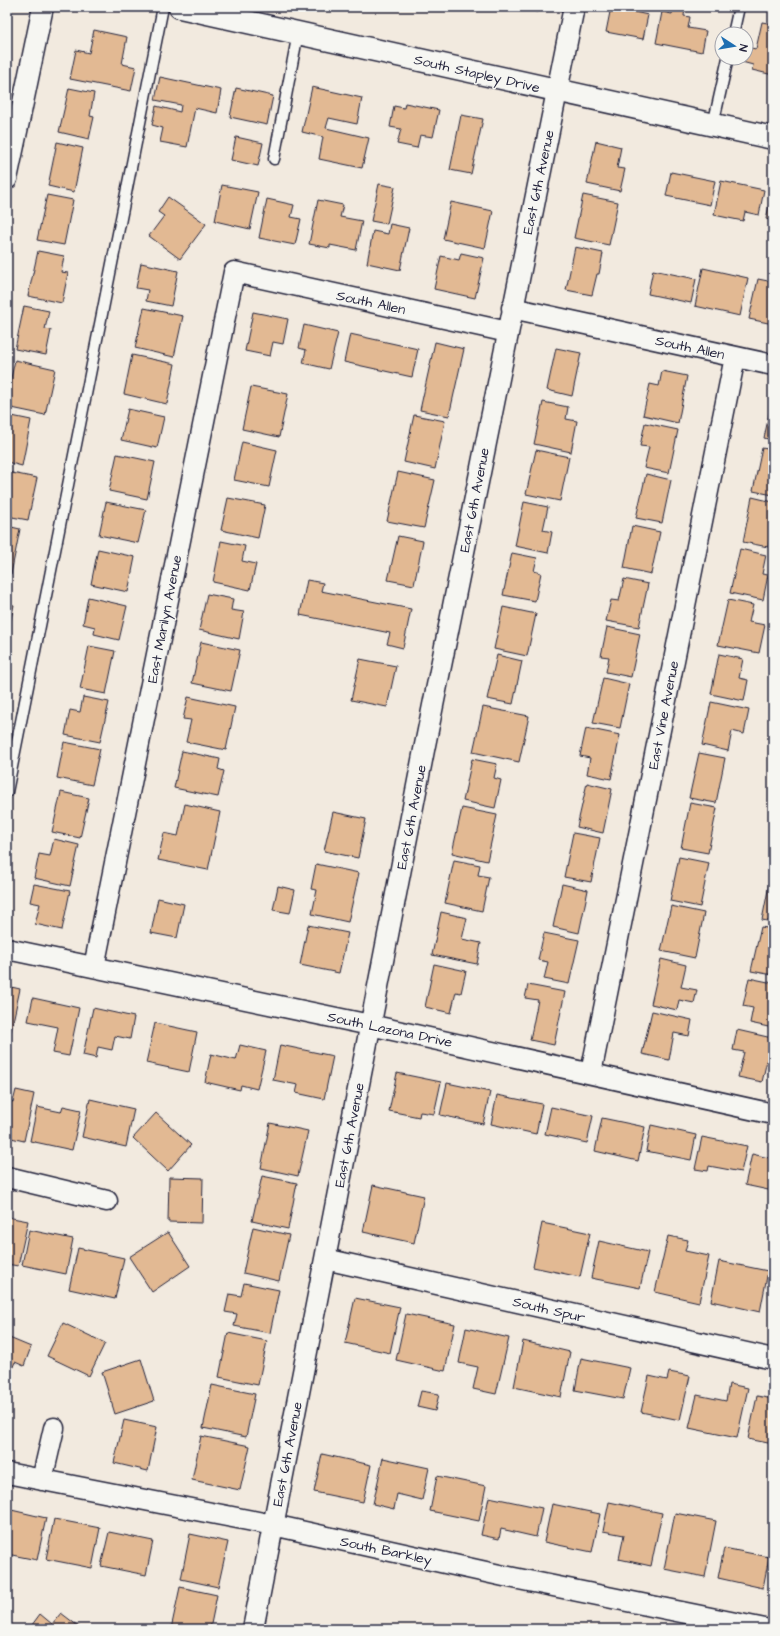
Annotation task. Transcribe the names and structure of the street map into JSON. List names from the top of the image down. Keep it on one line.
{"streets":{"main road":["South Stapley Drive"],"street":["East 6th Avenue","South Allen","East Marilyn Avenue","East Vine Avenue","South Lazona Drive","South Spur","South Barkley"]},"crossings":[["South Stapley Drive","East 6th Avenue"],["East 6th Avenue","South Allen"],["East 6th Avenue","South Lazona Drive"],["East 6th Avenue","South Spur"],["East 6th Avenue","South Barkley"],["South Allen","East Marilyn Avenue"],["South Allen","East Vine Avenue"],["East Marilyn Avenue","South Lazona Drive"],["East Vine Avenue","South Lazona Drive"]],"north":"right"}
